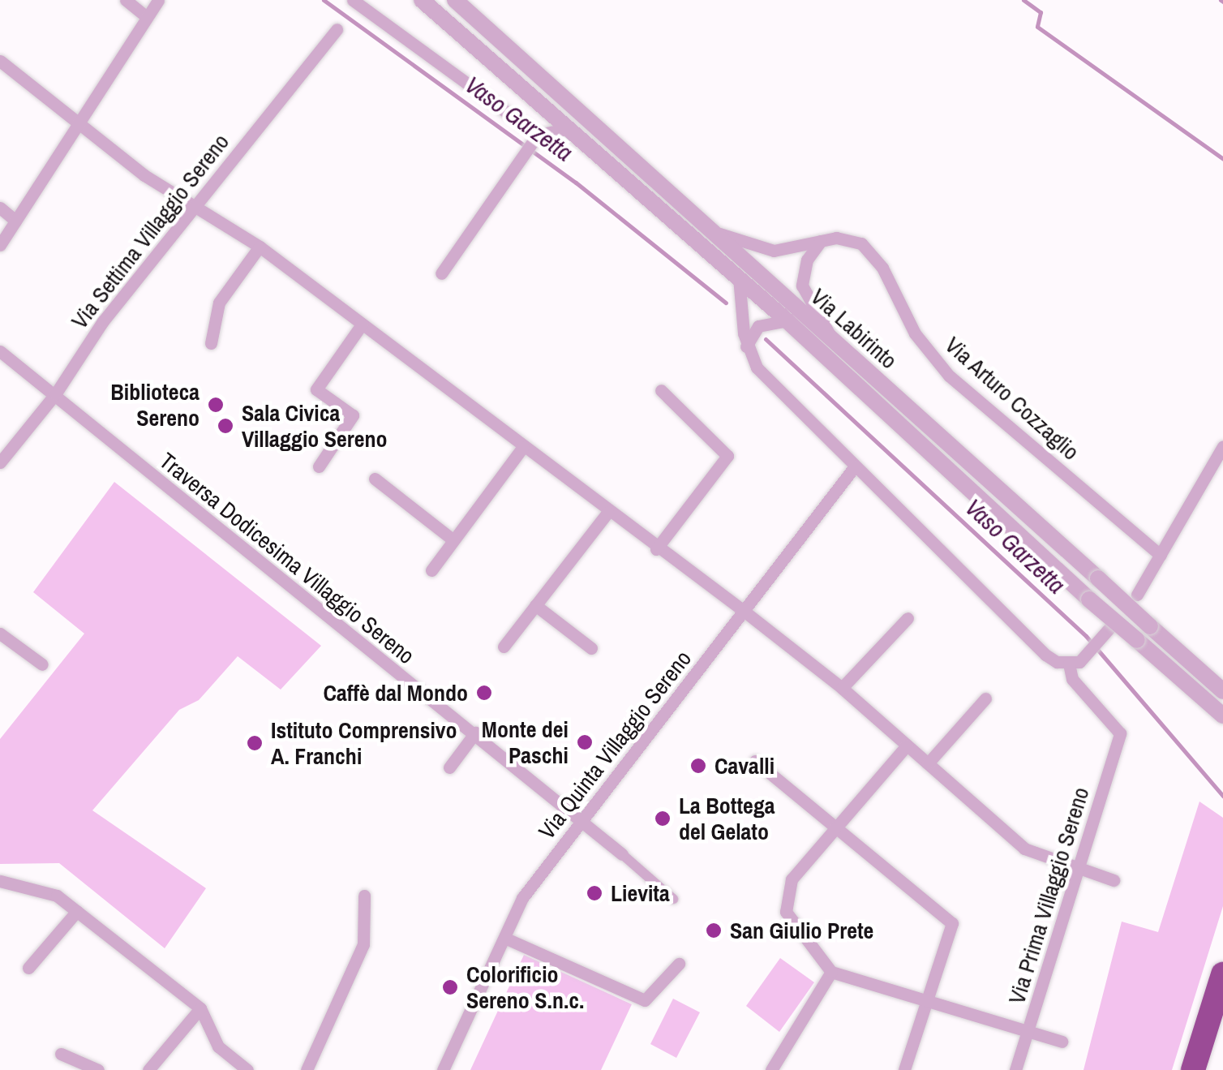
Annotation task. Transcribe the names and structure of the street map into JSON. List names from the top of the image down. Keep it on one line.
{"streets":{"street":["Via Settima Villaggio Sereno","Via Labirinto","Via Arturo Cozzaglio","Traversa Dodicesima Villaggio Sereno","Via Quinta Villaggio Sereno","Via Prima Villaggio Sereno"]},"crossings":[["Via Settima Villaggio Sereno","Traversa Dodicesima Villaggio Sereno"],["Via Labirinto","Via Arturo Cozzaglio"],["Traversa Dodicesima Villaggio Sereno","Via Quinta Villaggio Sereno"]],"water":["Vaso Garzetta"],"places":["Biblioteca Sereno","Sala Civica Villaggio Sereno","Caffè dal Mondo","Monte dei Paschi","Istituto Comprensivo A. Franchi","Cavalli","La Bottega del Gelato","Lievita","San Giulio Prete","Colorificio Sereno S.n.c."]}
